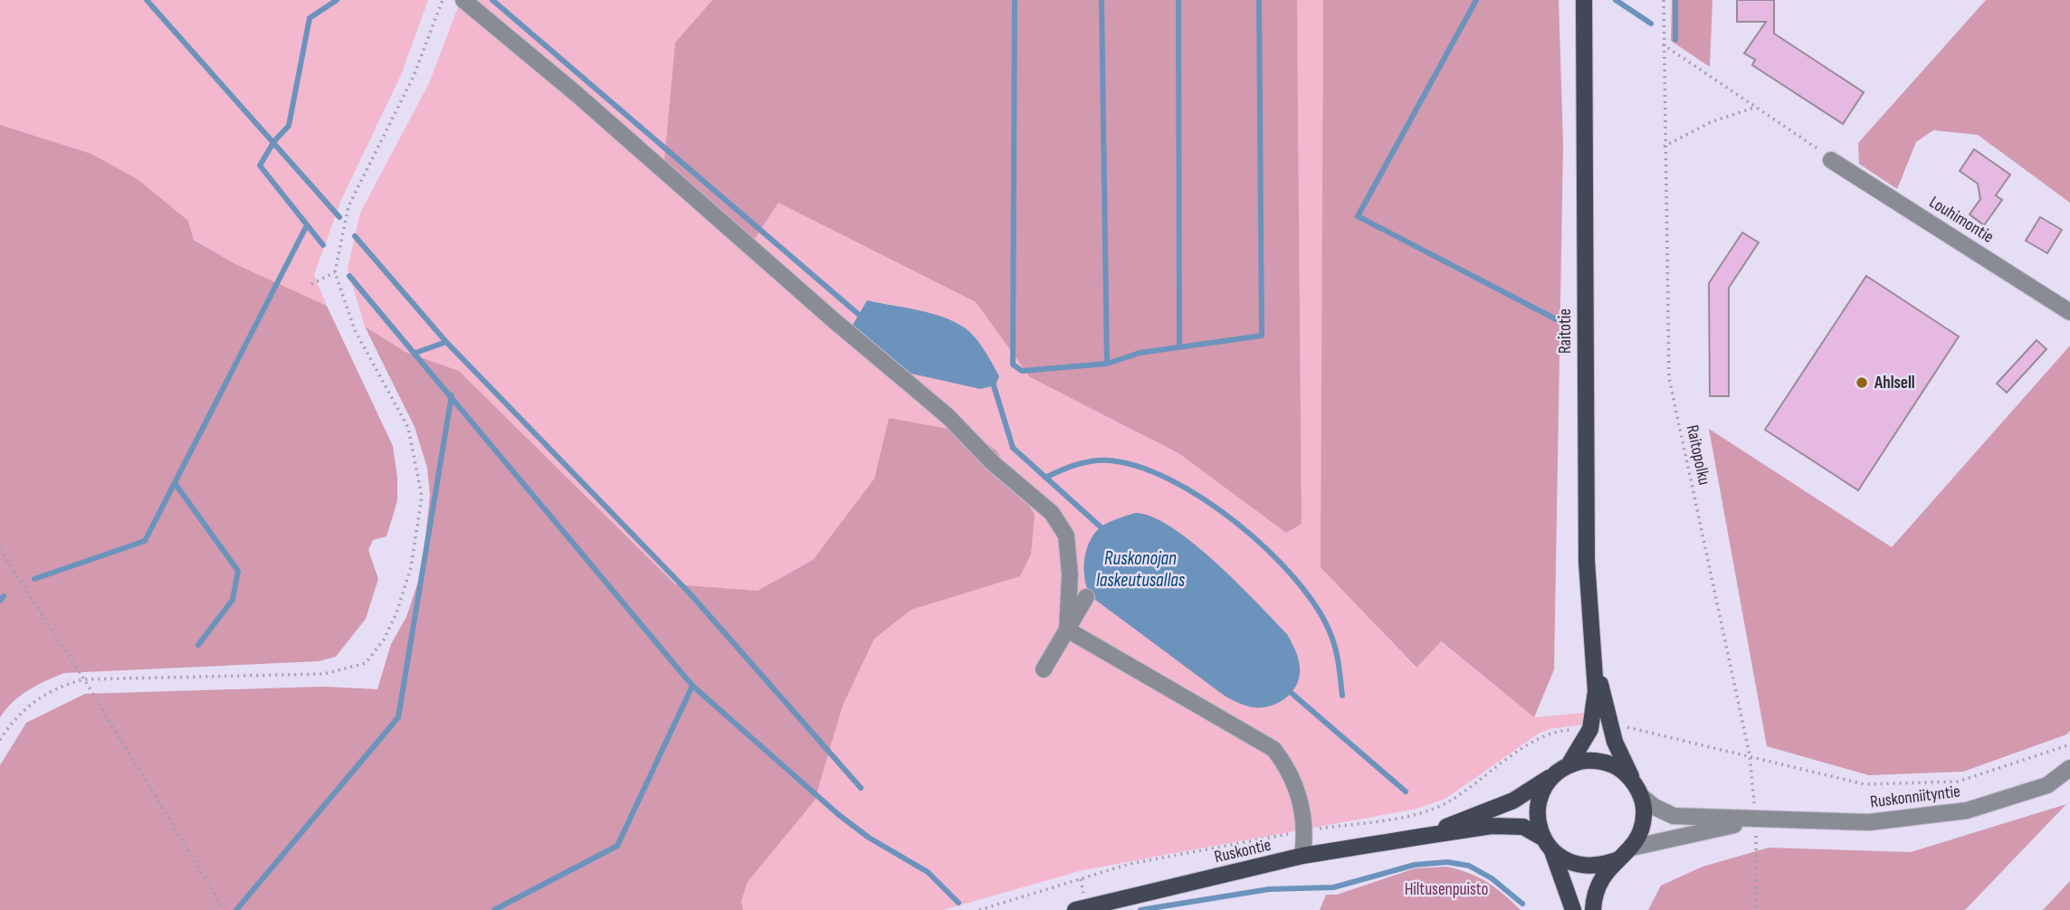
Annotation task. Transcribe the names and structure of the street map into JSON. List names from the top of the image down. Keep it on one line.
{"streets":{"main road":["Raitotie","Ruskontie"],"street":["Louhimontie","Ruskonniityntie"],"path":["Raitopolku"]},"crossings":[["Raitotie","Ruskonniityntie"],["Raitotie","Ruskontie"],["Raitopolku","Ruskonniityntie"],["Ruskonniityntie","Ruskontie"]],"water":["Ruskonojan laskeutusallas"],"parks":["Hiltusenpuisto"],"places":["Ahlsell"]}
